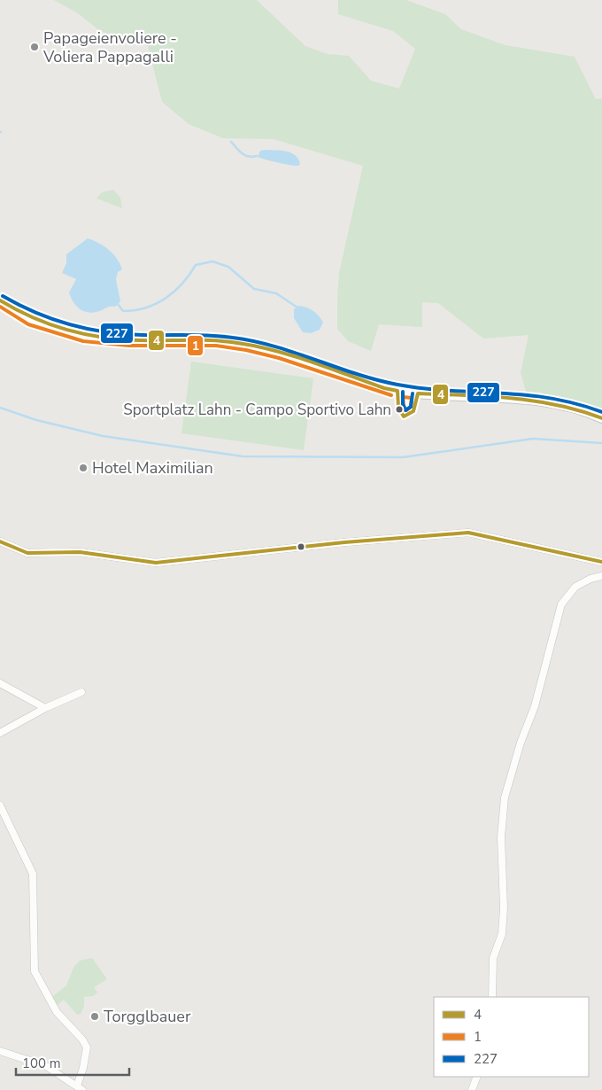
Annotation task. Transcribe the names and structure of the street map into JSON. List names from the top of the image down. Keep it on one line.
{"places":["Papageienvoliere - Voliera Pappagalli","Sportplatz Lahn - Campo Sportivo Lahn","Hotel Maximilian","Torgglbauer"],"lines":["transit line 227","transit line 4","transit line 1"],"legend":["4","1","227"],"scale_bar":"100 m"}
